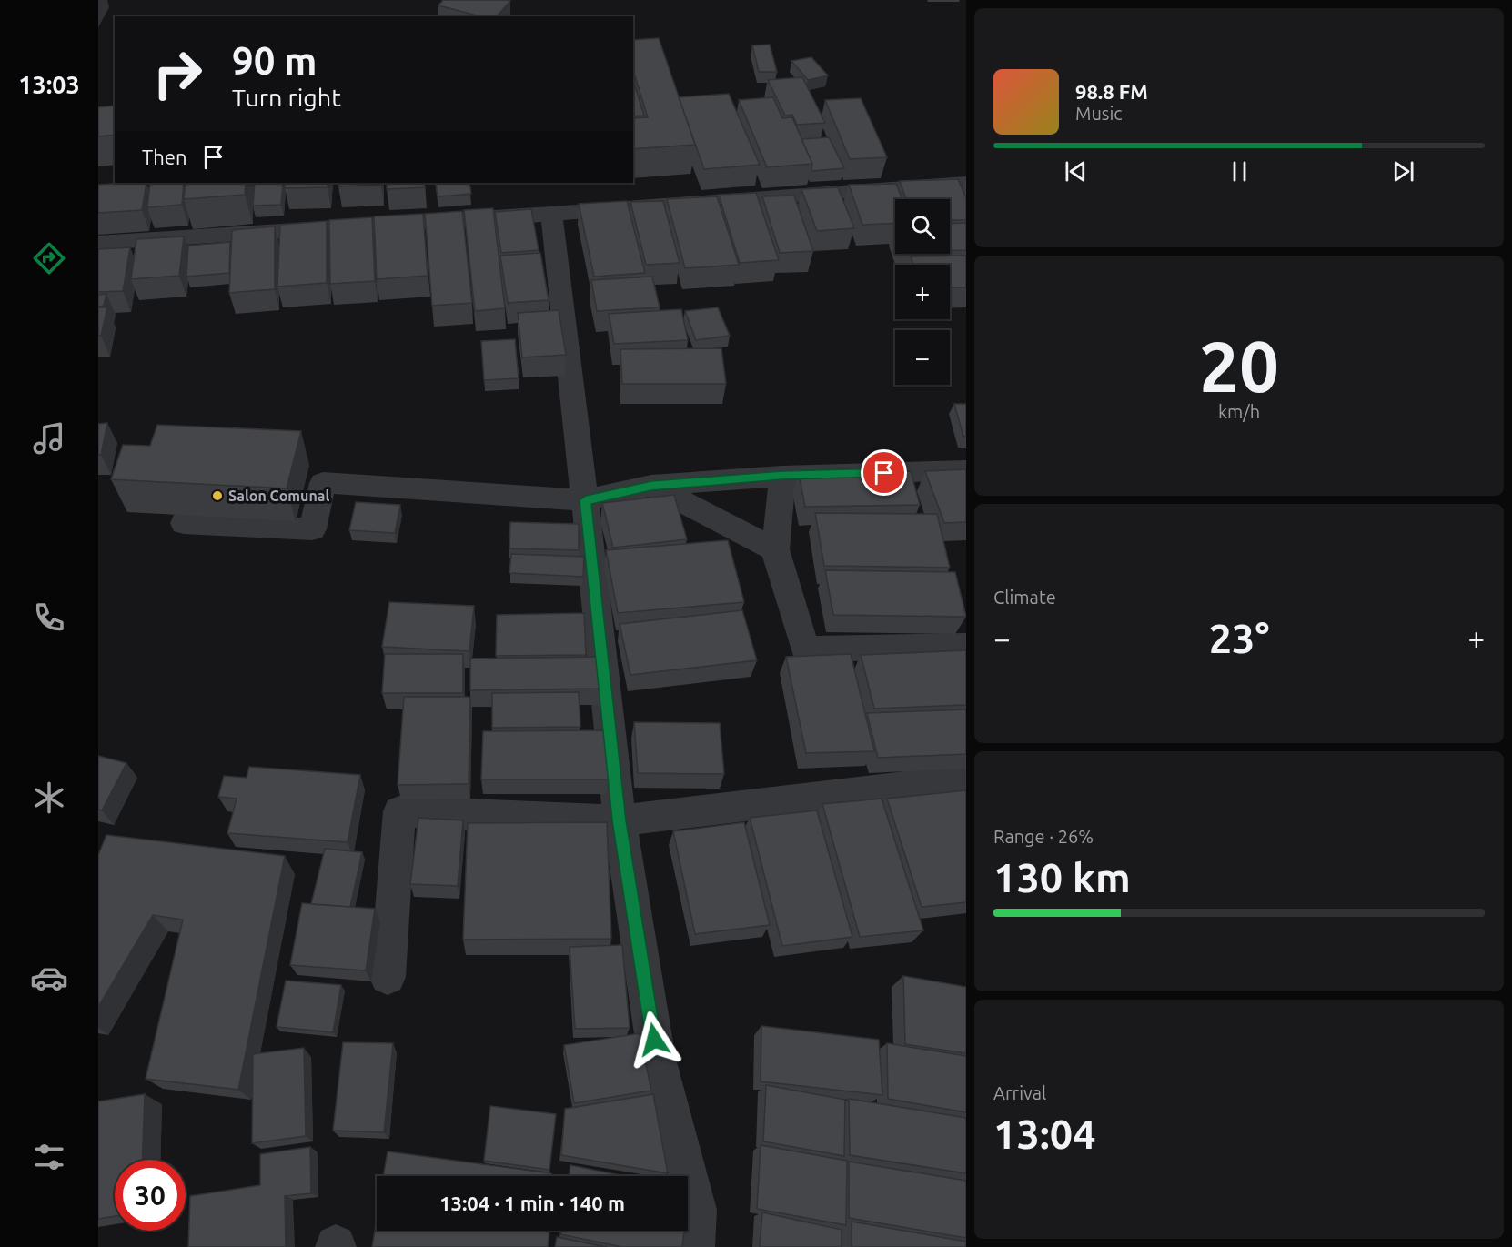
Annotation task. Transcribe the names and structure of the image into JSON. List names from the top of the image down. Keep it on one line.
{"places":["Salon Comunal"],"page":{"tabs":"13:03","turn":["90 m","Turn right"],"song":["98.8 FM","Music"],"then":"Then","map_buttons":["+","−"],"tile":[["20","km/h"],"Climate",["Range · 26%","130 km"],["Arrival","13:04"]],"heat":["−","23°","+"],"limit":"30","trip":"13:04 · 1 min · 140 m"}}
